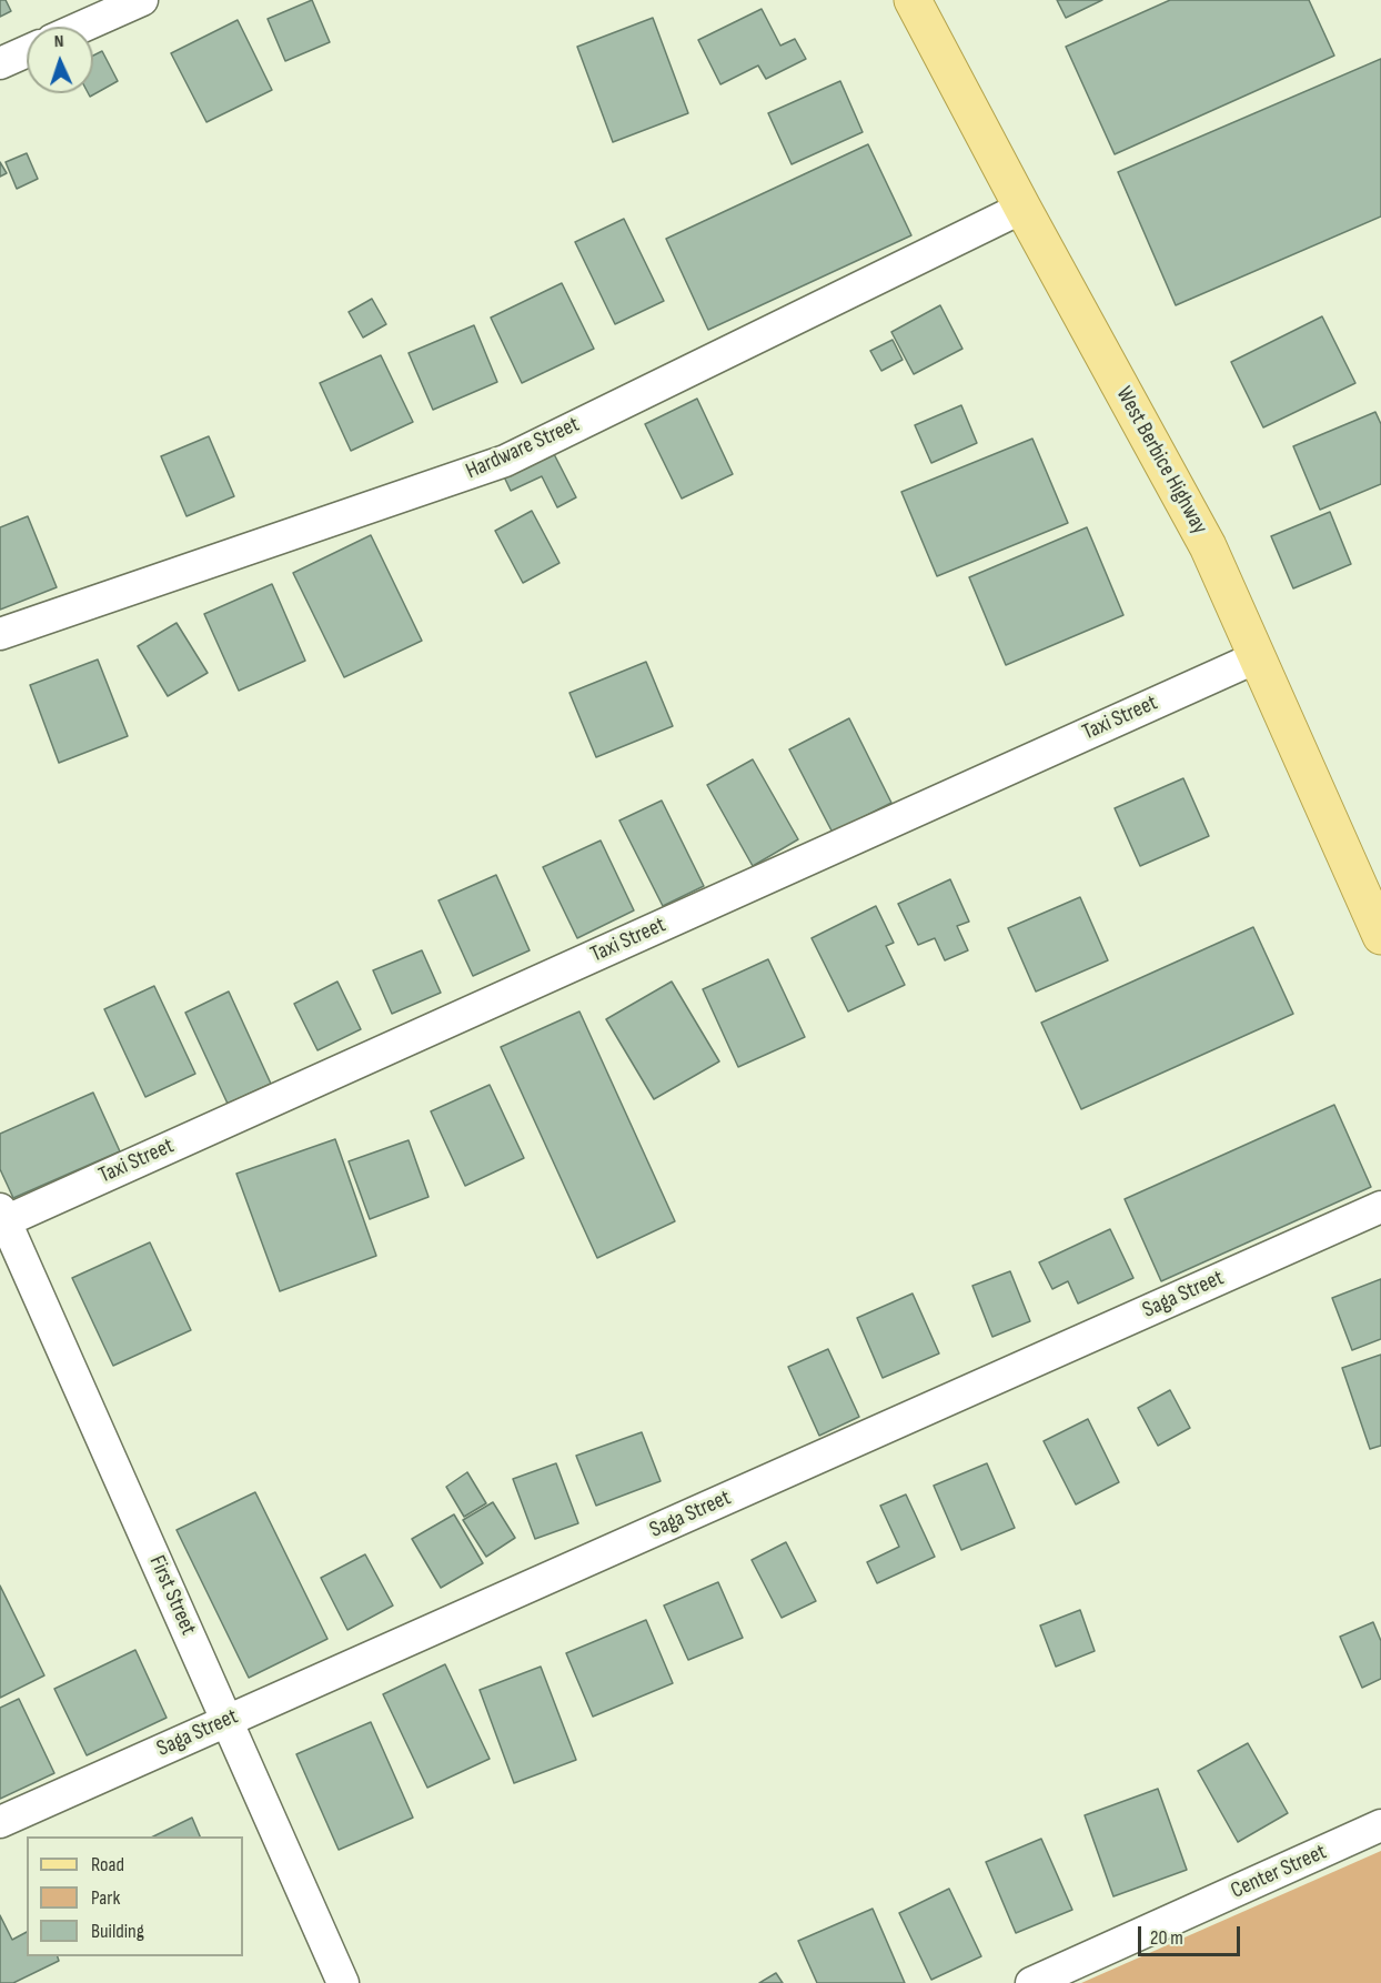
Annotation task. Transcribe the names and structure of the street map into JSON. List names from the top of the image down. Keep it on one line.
{"streets":{"main road":["West Berbice Highway"],"street":["Hardware Street","Taxi Street","Saga Street","First Street","Center Street"]},"crossings":[["Hardware Street","West Berbice Highway"],["West Berbice Highway","Taxi Street"],["Taxi Street","First Street"],["Saga Street","First Street"]],"legend":["Road","Park","Building"],"scale_bar":"20 m","north":"top"}
